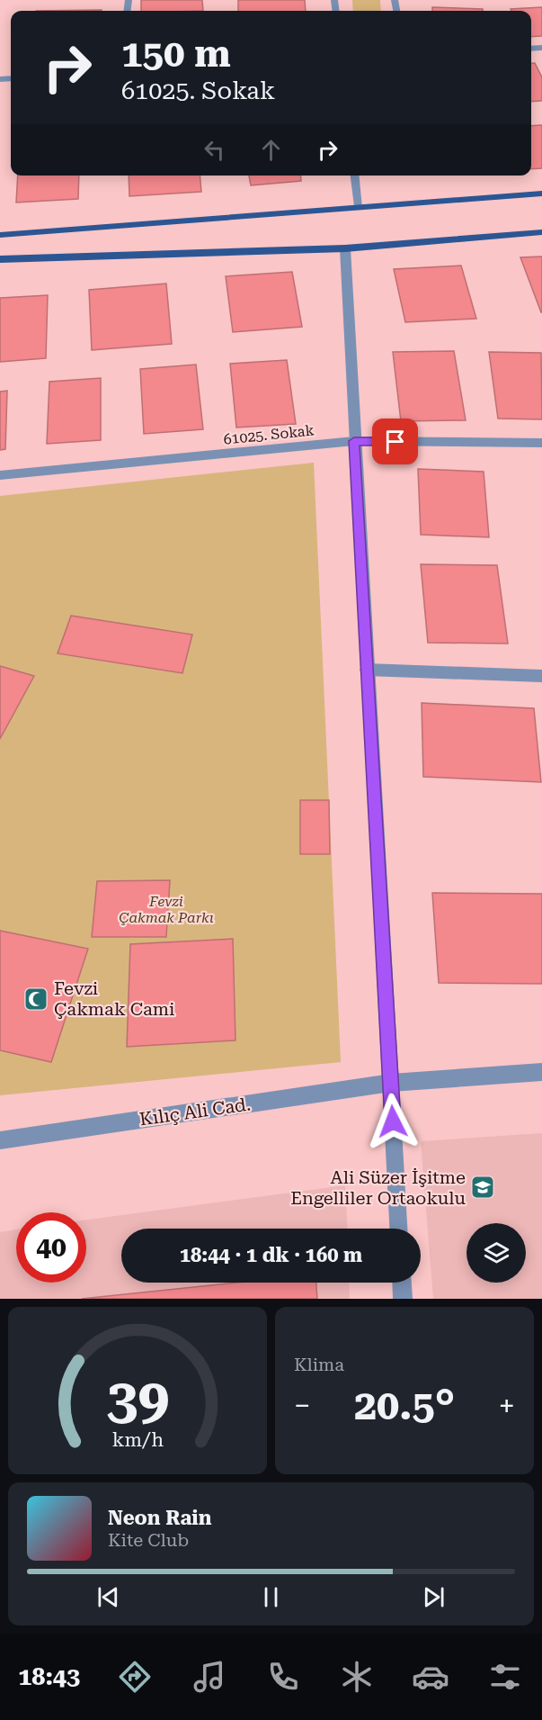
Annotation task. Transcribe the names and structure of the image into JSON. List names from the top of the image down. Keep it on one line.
{"streets":{"street":["61025. Sokak","Kılıç Ali Cad."]},"parks":["Fevzi Çakmak Parkı"],"places":{"mosque":["Fevzi Çakmak Cami"],"school or university":["Ali Süzer İşitme Engelliler Ortaokulu"]},"page":{"turn":["150 m","61025. Sokak"],"limit":"40","trip":"18:44 · 1 dk · 160 m","tile":"Klima","heat":["−","20.5°","+"],"song":["Neon Rain","Kite Club"],"tabs":"18:43","gauge":["39","km/h"]}}
